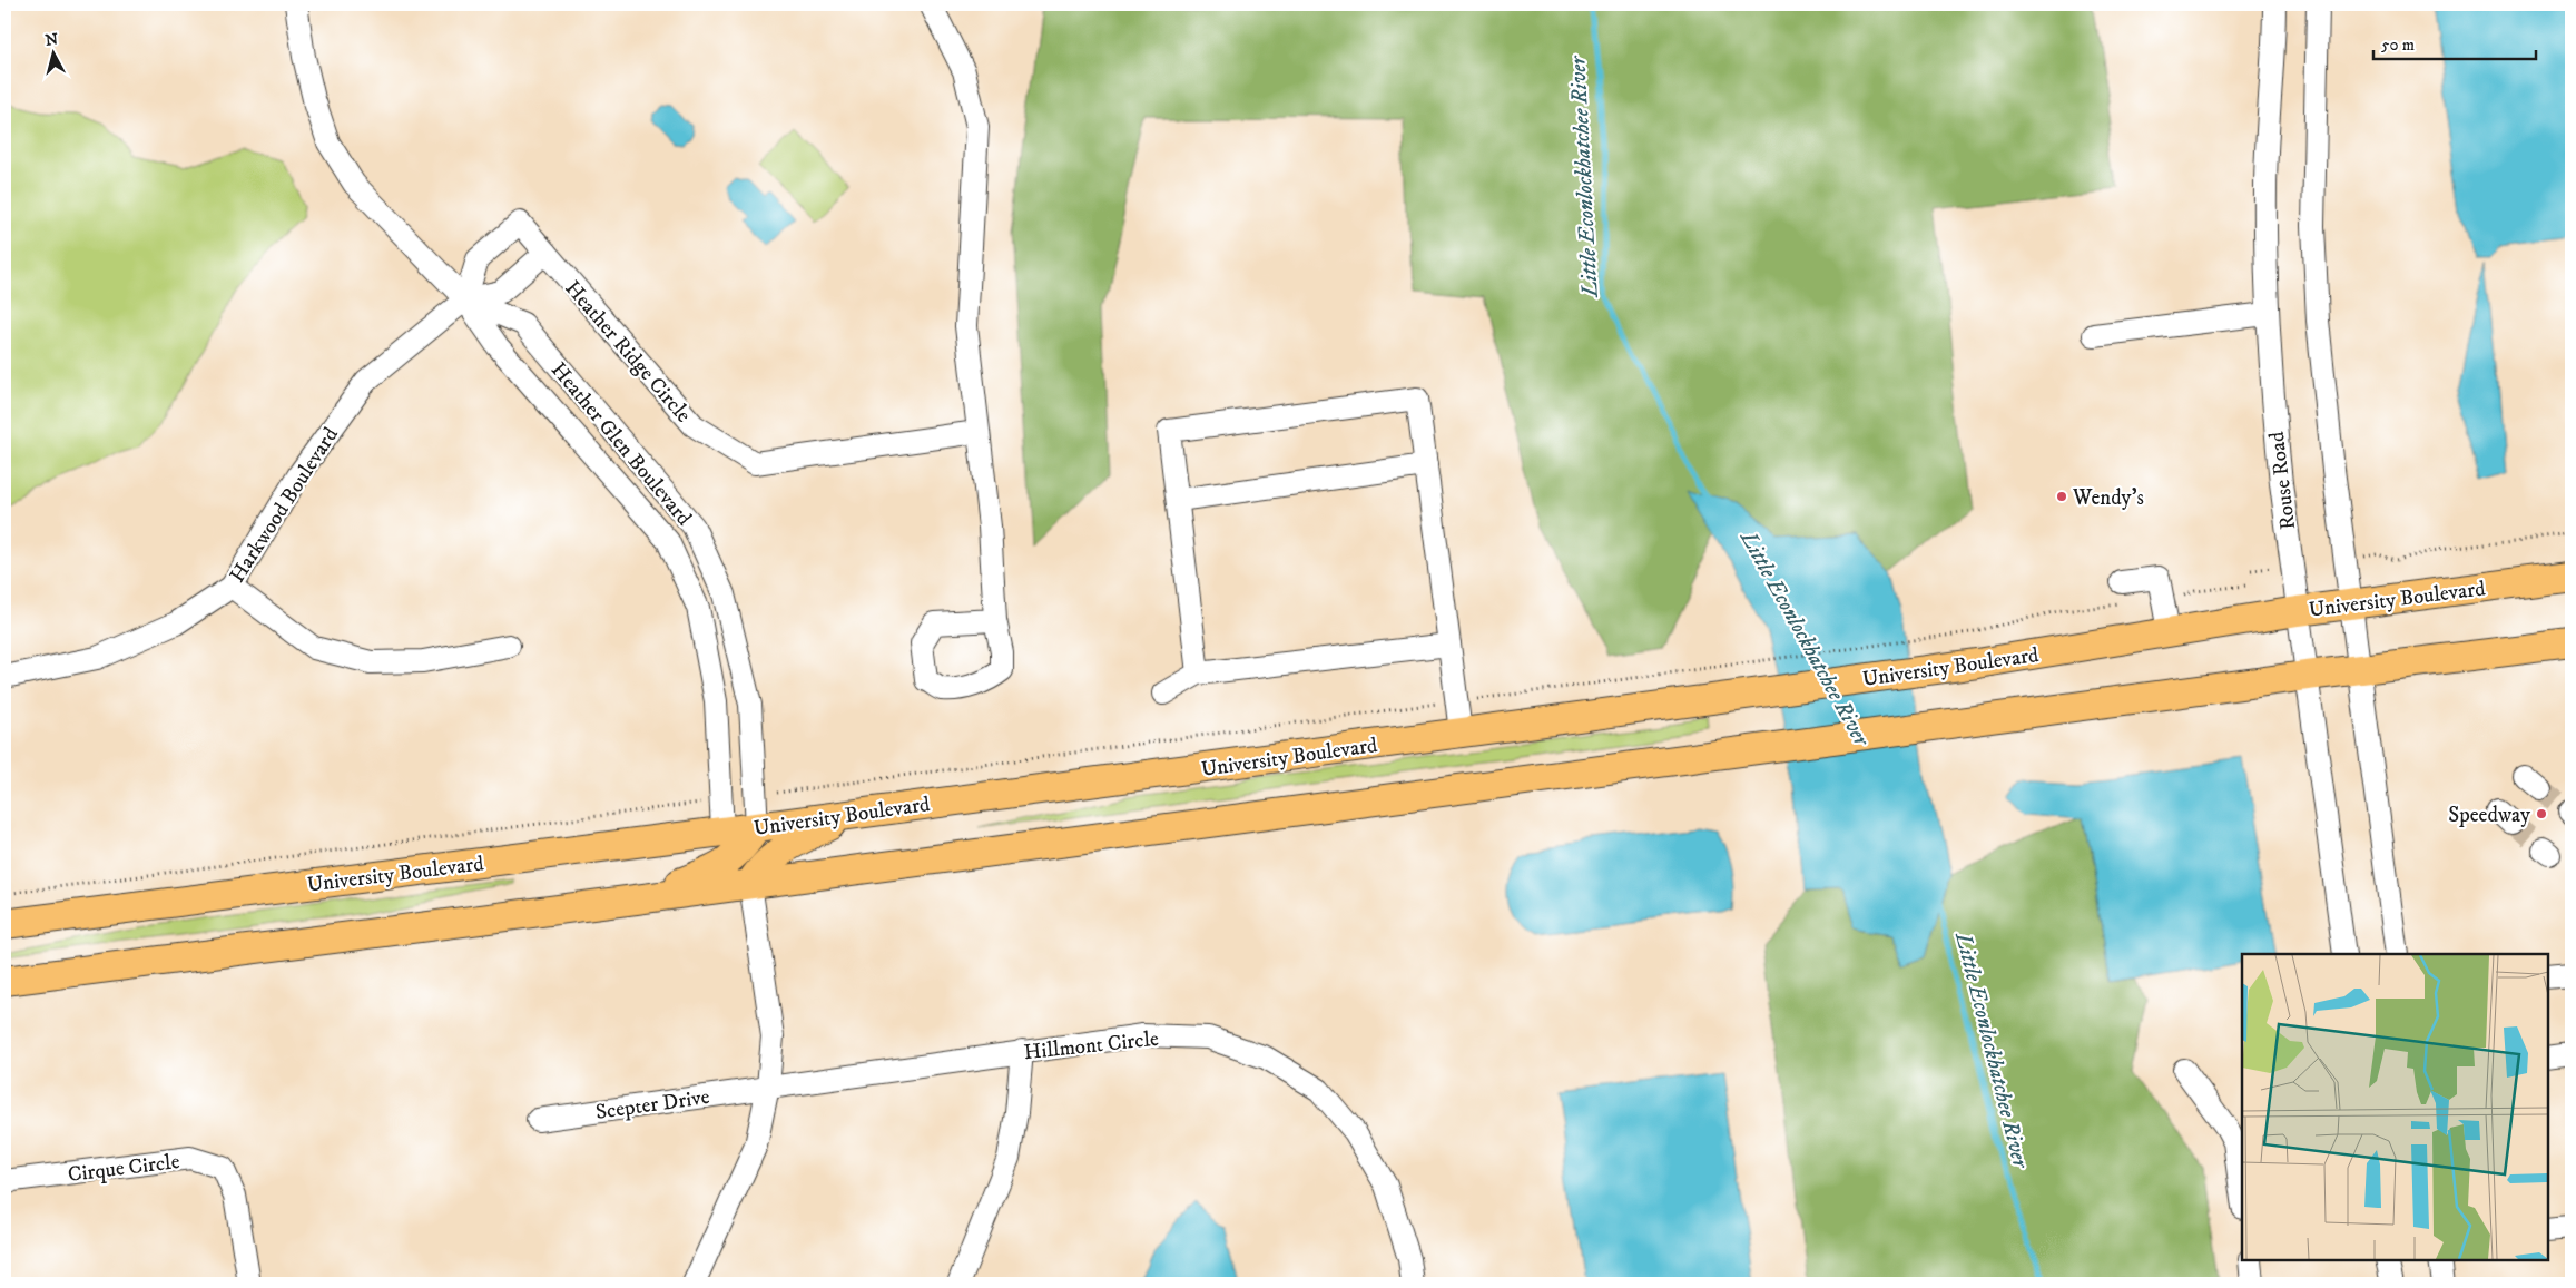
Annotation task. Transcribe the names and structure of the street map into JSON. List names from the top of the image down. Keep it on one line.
{"streets":{"main road":["University Boulevard"],"street":["Heather Ridge Circle","Heather Glen Boulevard","Rouse Road","Harkwood Boulevard","Hillmont Circle","Scepter Drive","Cirque Circle"]},"crossings":[["Heather Ridge Circle","Heather Glen Boulevard"],["Heather Ridge Circle","Harkwood Boulevard"],["Heather Glen Boulevard","Harkwood Boulevard"],["Heather Glen Boulevard","University Boulevard"],["Rouse Road","University Boulevard"],["Hillmont Circle","Scepter Drive"]],"water":["Little Econlockhatchee River"],"places":["Wendy's","Speedway"],"scale_bar":"50 m","north":"top"}
